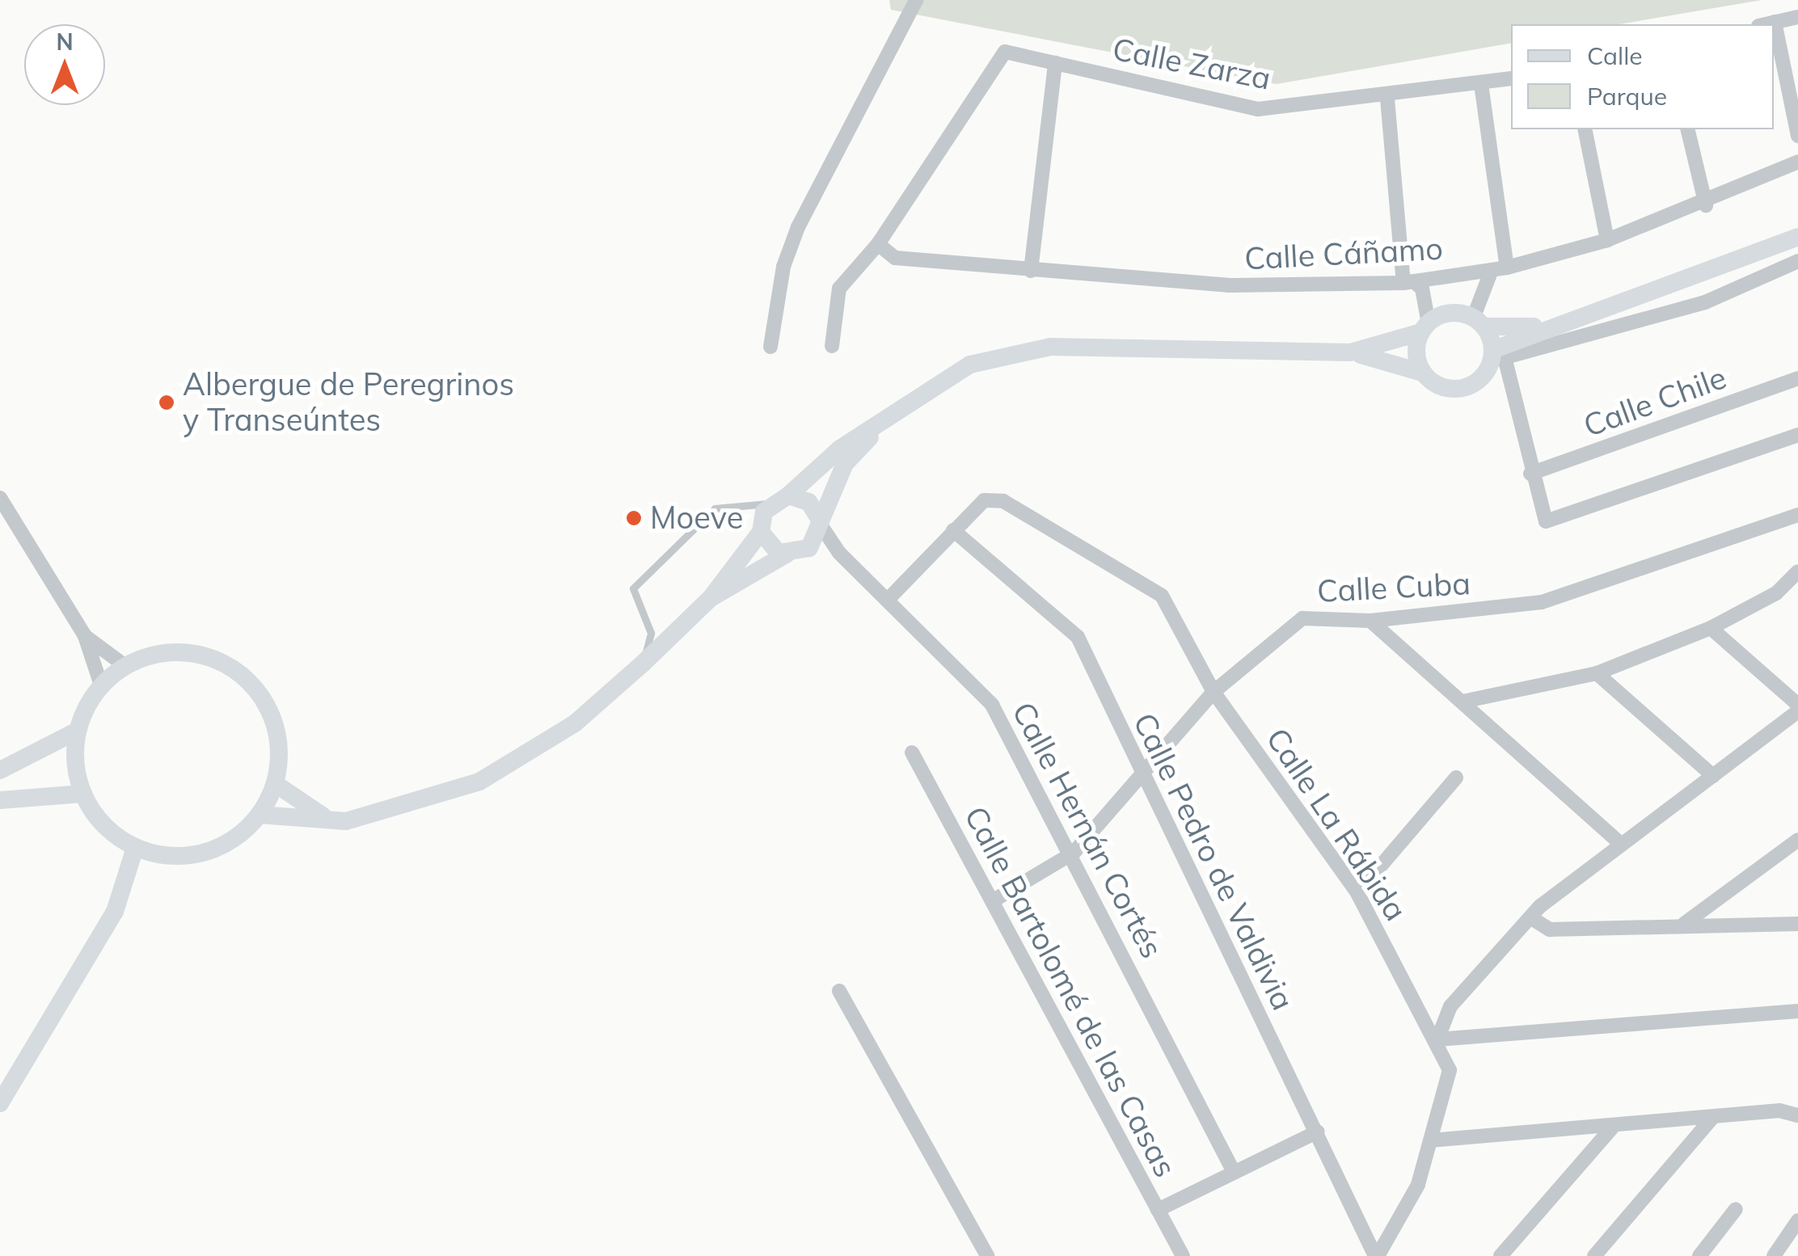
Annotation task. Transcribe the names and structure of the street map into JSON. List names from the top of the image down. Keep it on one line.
{"streets":{"street":["Calle Zarza","Calle Cáñamo","Calle Chile","Calle Cuba","Calle La Rábida","Calle Hernán Cortés","Calle Pedro de Valdivia","Calle Bartolomé de las Casas"]},"crossings":[["Calle Zarza","Calle Cáñamo"],["Calle Cuba","Calle La Rábida"],["Calle Cuba","Calle Hernán Cortés"],["Calle Cuba","Calle Pedro de Valdivia"],["Calle Cuba","Calle Bartolomé de las Casas"],["Calle La Rábida","Calle Hernán Cortés"],["Calle La Rábida","Calle Pedro de Valdivia"]],"places":["Albergue de Peregrinos y Transeúntes","Moeve"],"legend":["Calle","Parque"],"north":"top"}
